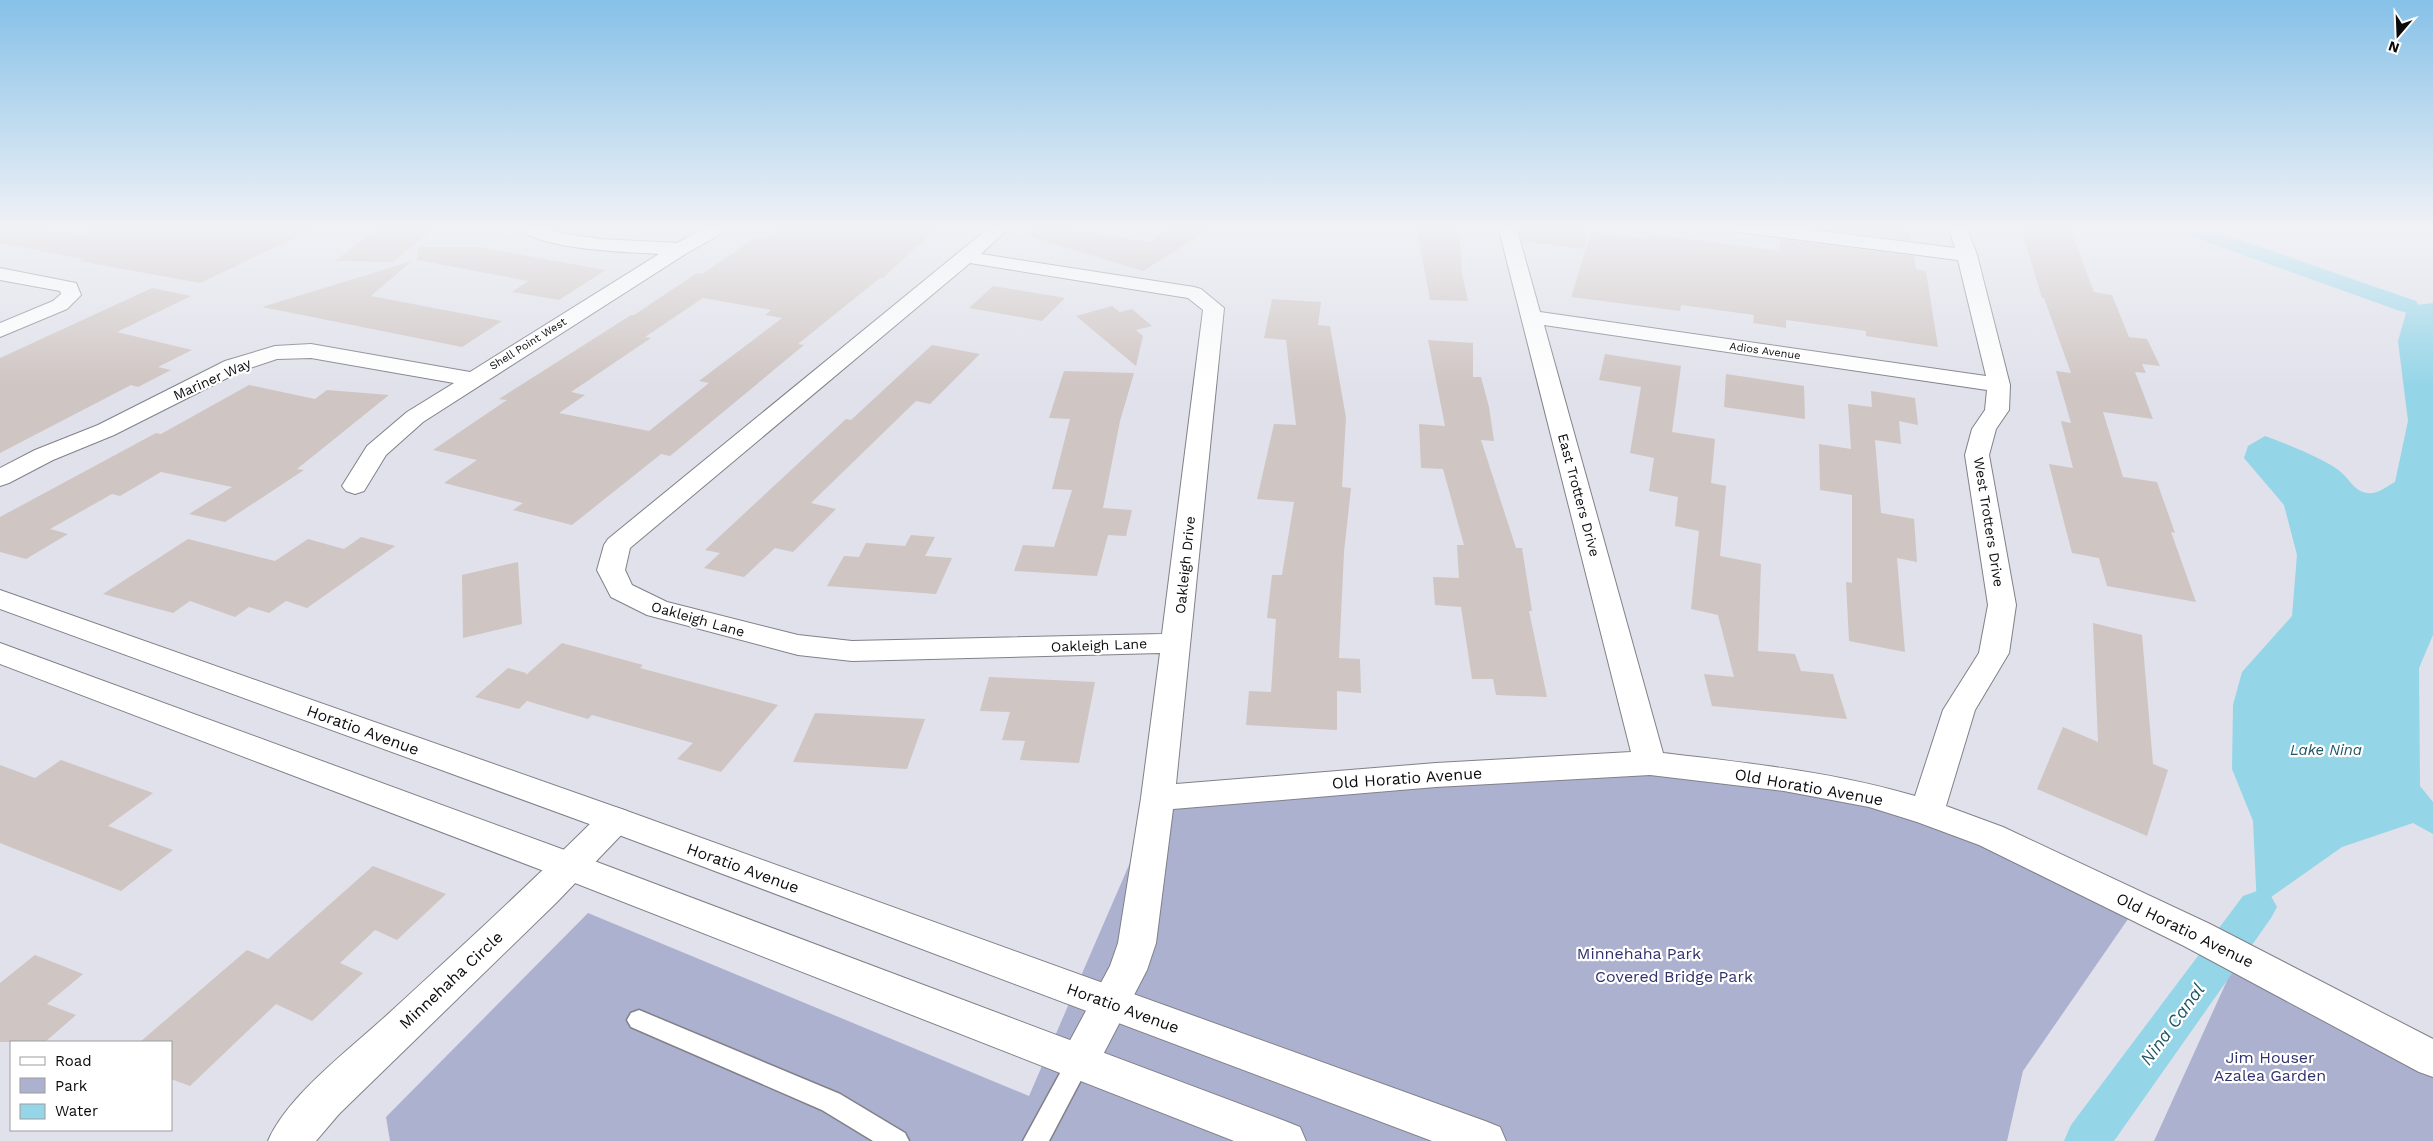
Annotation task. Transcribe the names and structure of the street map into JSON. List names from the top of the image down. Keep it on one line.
{"streets":{"street":["Shell Point West","Adios Avenue","Mariner Way","East Trotters Drive","West Trotters Drive","Oakleigh Drive","Oakleigh Lane","Horatio Avenue","Old Horatio Avenue","Minnehaha Circle"]},"crossings":[["Shell Point West","Mariner Way"],["Adios Avenue","East Trotters Drive"],["Adios Avenue","West Trotters Drive"],["East Trotters Drive","Old Horatio Avenue"],["West Trotters Drive","Old Horatio Avenue"],["Oakleigh Drive","Oakleigh Lane"],["Oakleigh Drive","Horatio Avenue"],["Oakleigh Drive","Old Horatio Avenue"],["Horatio Avenue","Minnehaha Circle"]],"water":["Lake Nina","Nina Canal"],"parks":["Minnehaha Park","Covered Bridge Park","Jim Houser Azalea Garden"],"legend":["Road","Park","Water"],"north":"bottom"}
